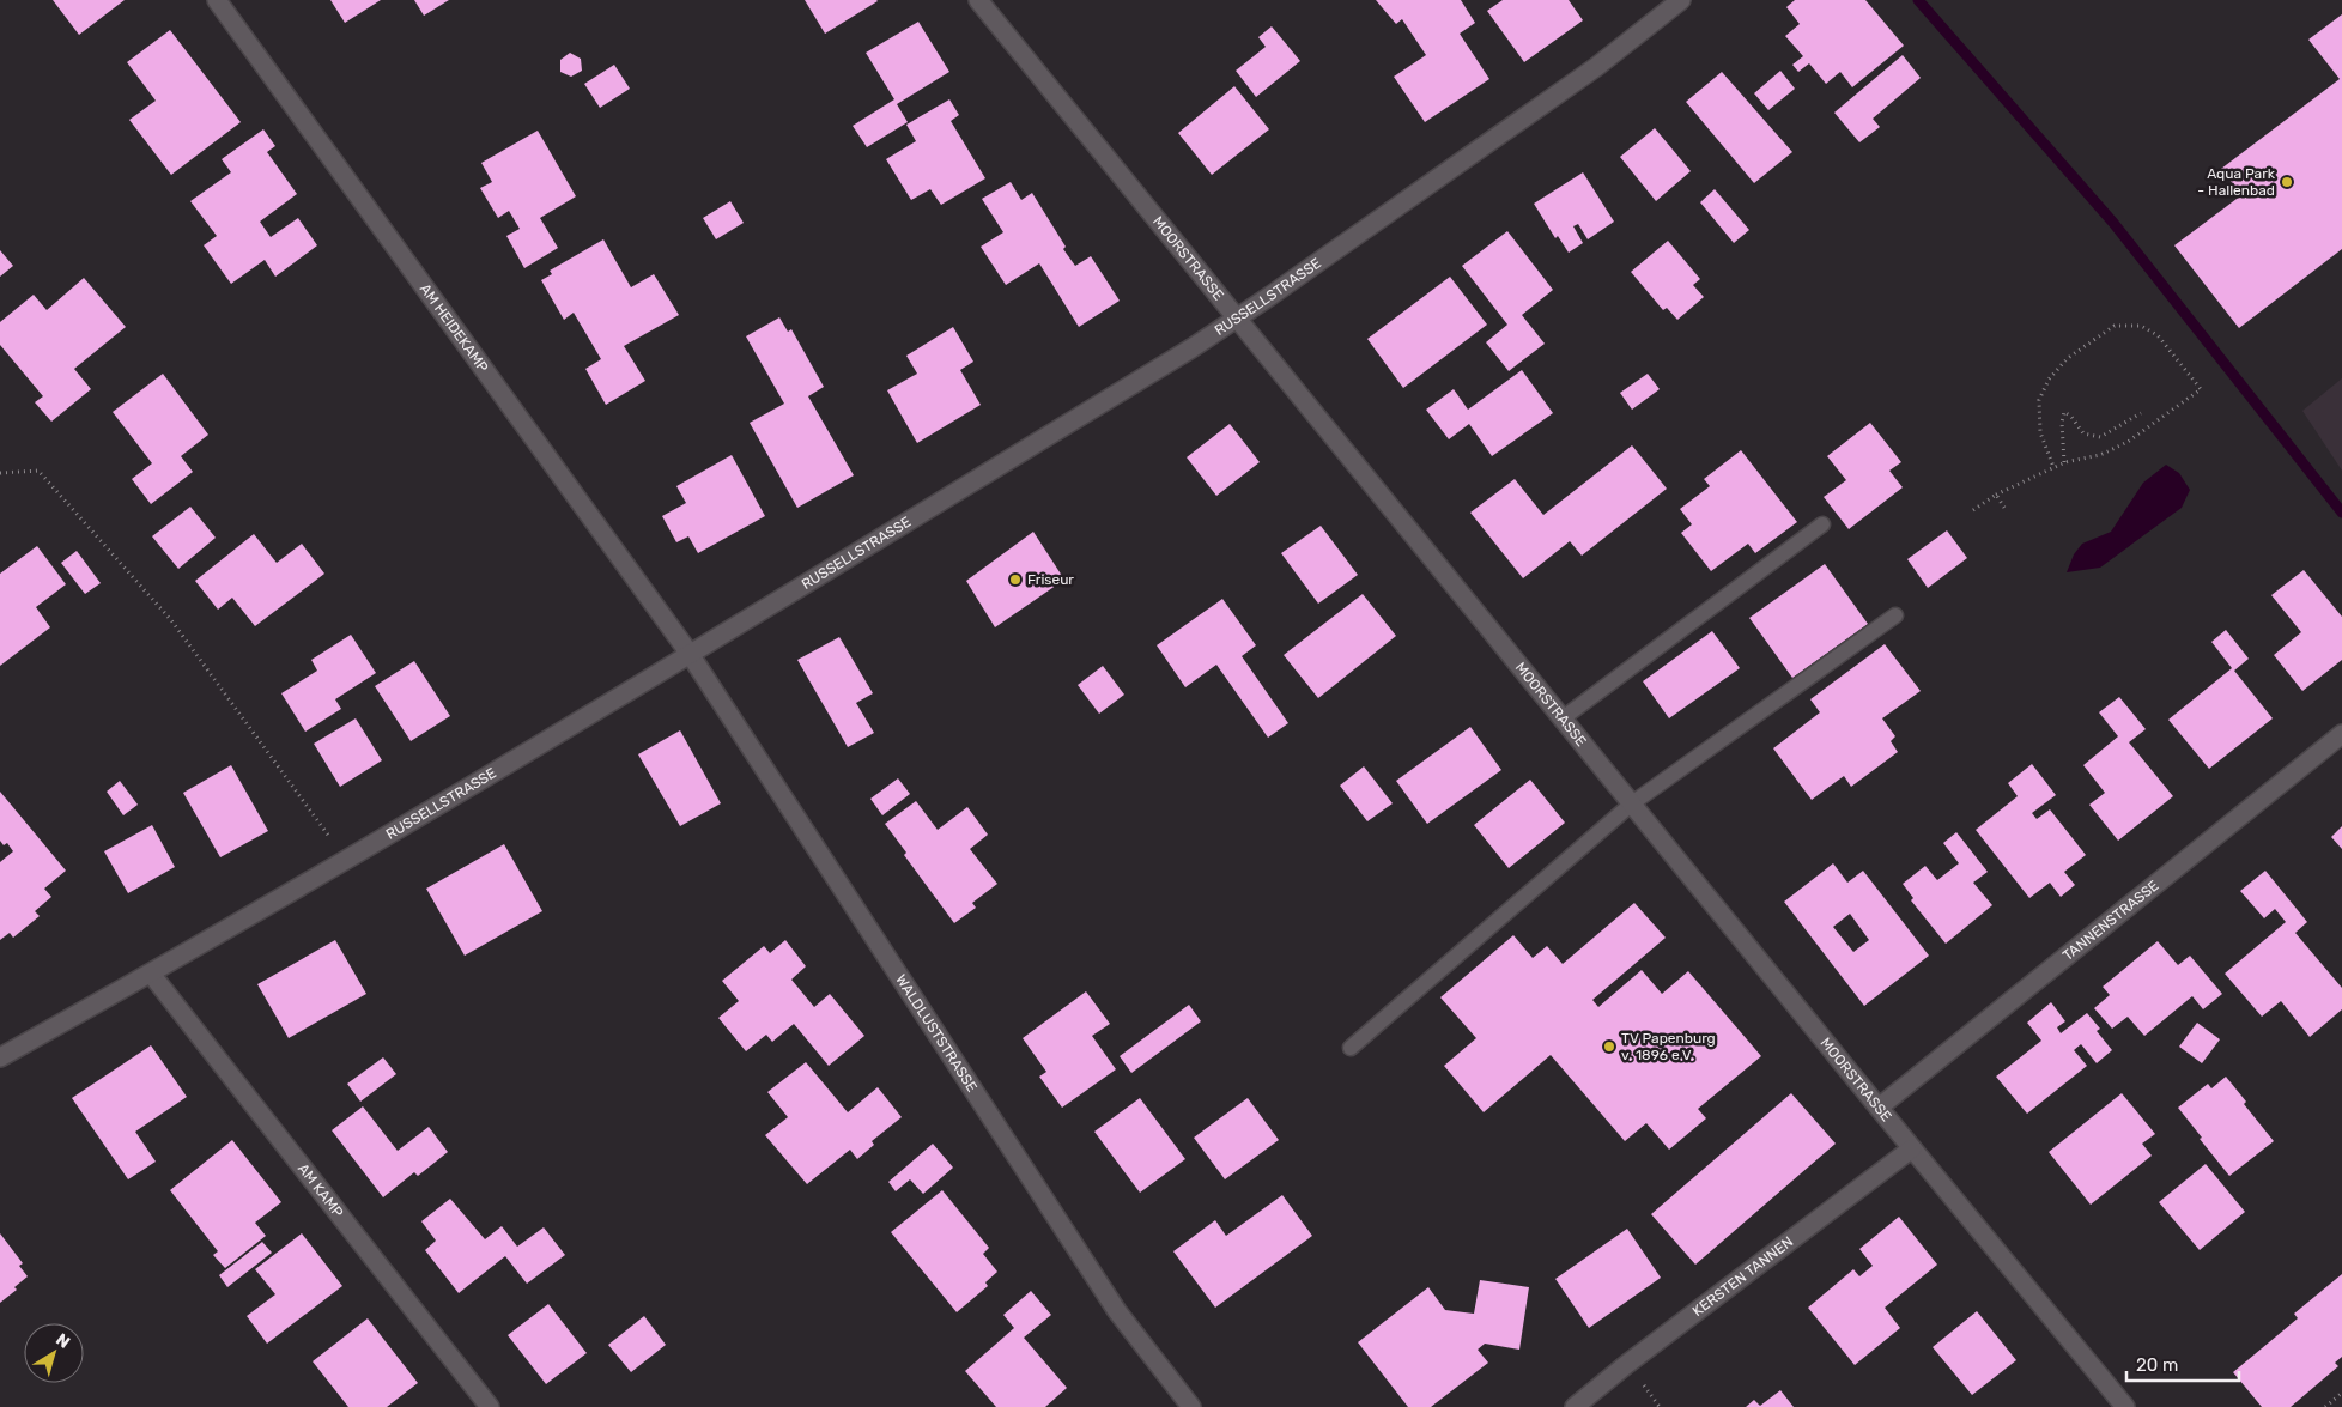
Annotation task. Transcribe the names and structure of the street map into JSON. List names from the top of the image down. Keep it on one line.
{"streets":{"street":["MOORSTRASSE","RUSSELLSTRASSE","AM HEIDEKAMP","TANNENSTRASSE","WALDLUSTSTRASSE","AM KAMP","KERSTEN TANNEN"]},"crossings":[["MOORSTRASSE","RUSSELLSTRASSE"],["MOORSTRASSE","TANNENSTRASSE"],["MOORSTRASSE","KERSTEN TANNEN"],["RUSSELLSTRASSE","AM HEIDEKAMP"],["RUSSELLSTRASSE","WALDLUSTSTRASSE"],["RUSSELLSTRASSE","AM KAMP"],["AM HEIDEKAMP","WALDLUSTSTRASSE"]],"places":["Aqua Park - Hallenbad","Friseur","TV Papenburg v. 1896 e.V."],"scale_bar":"20 m","north":"top right"}
